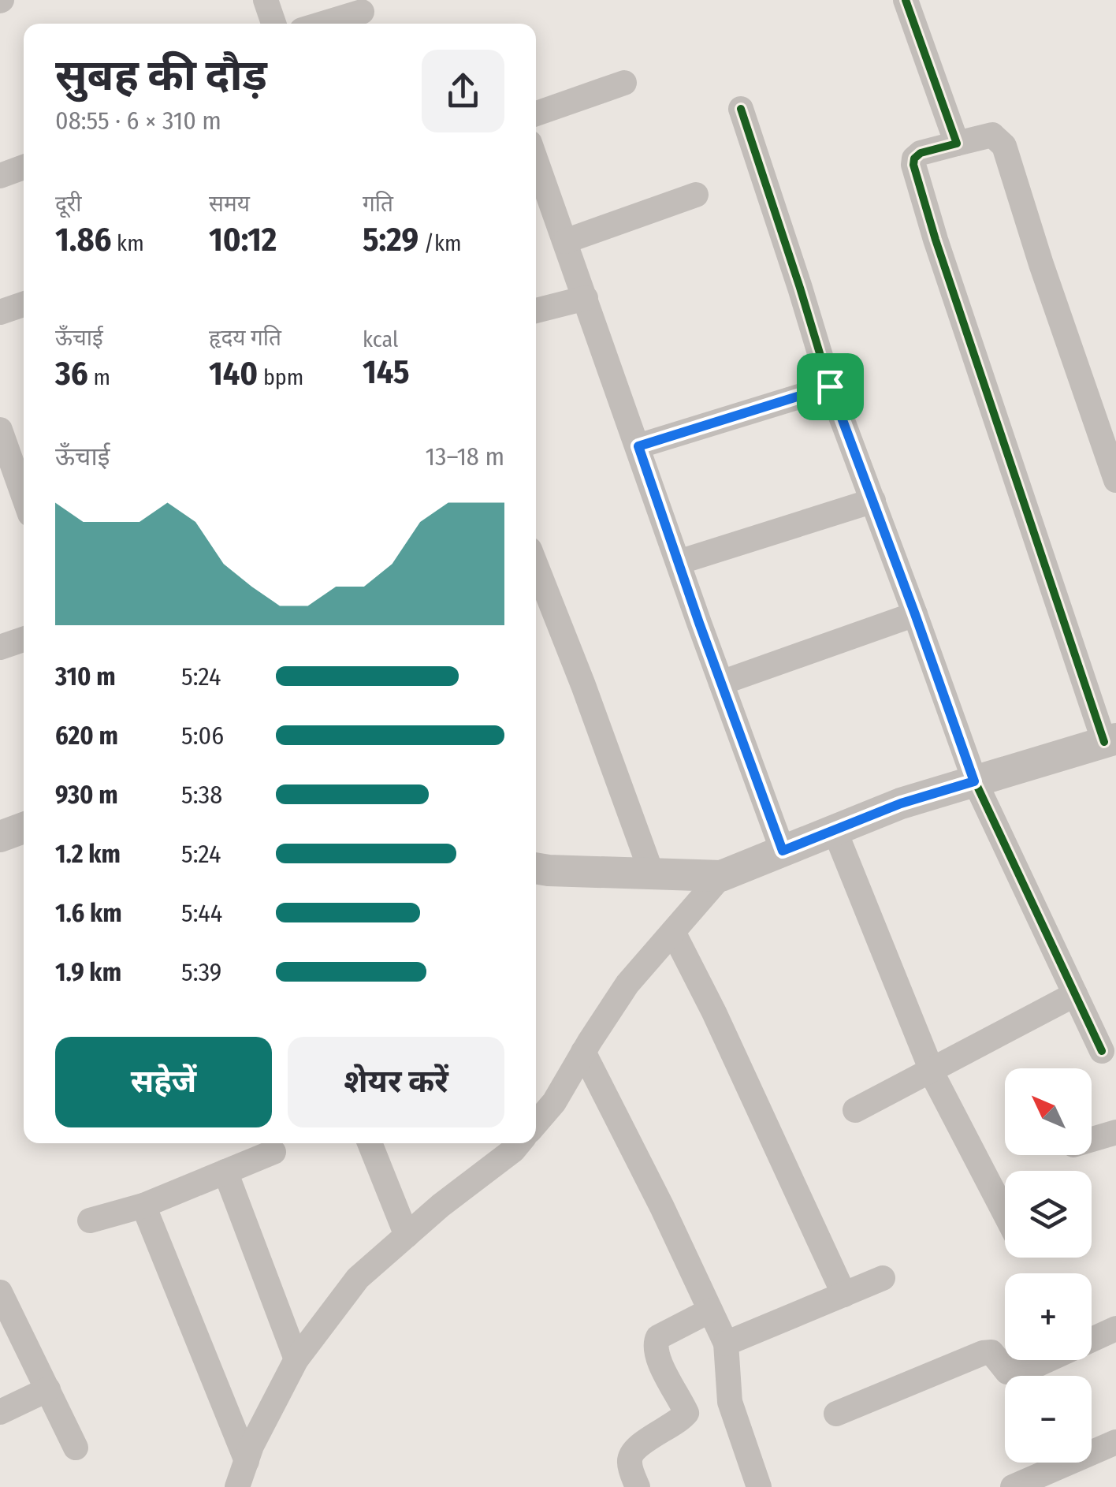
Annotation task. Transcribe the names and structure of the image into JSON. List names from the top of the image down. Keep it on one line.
{"north":"top left","page":{"heading":["सुबह की दौड़","08:55 · 6 × 310 m"],"stats":[["दूरी","1.86 km"],["समय","10:12"],["गति","5:29 /km"],["ऊँचाई","36 m"],["हृदय गति","140 bpm"],["kcal","145"]],"chart":["ऊँचाई","13–18 m"],"list":[{"name":"310 m","note":"5:24"},{"name":"620 m","note":"5:06"},{"name":"930 m","note":"5:38"},{"name":"1.2 km","note":"5:24"},{"name":"1.6 km","note":"5:44"},{"name":"1.9 km","note":"5:39"}],"buttons":["सहेजें","शेयर करें"],"map_buttons":["+","−"]}}
